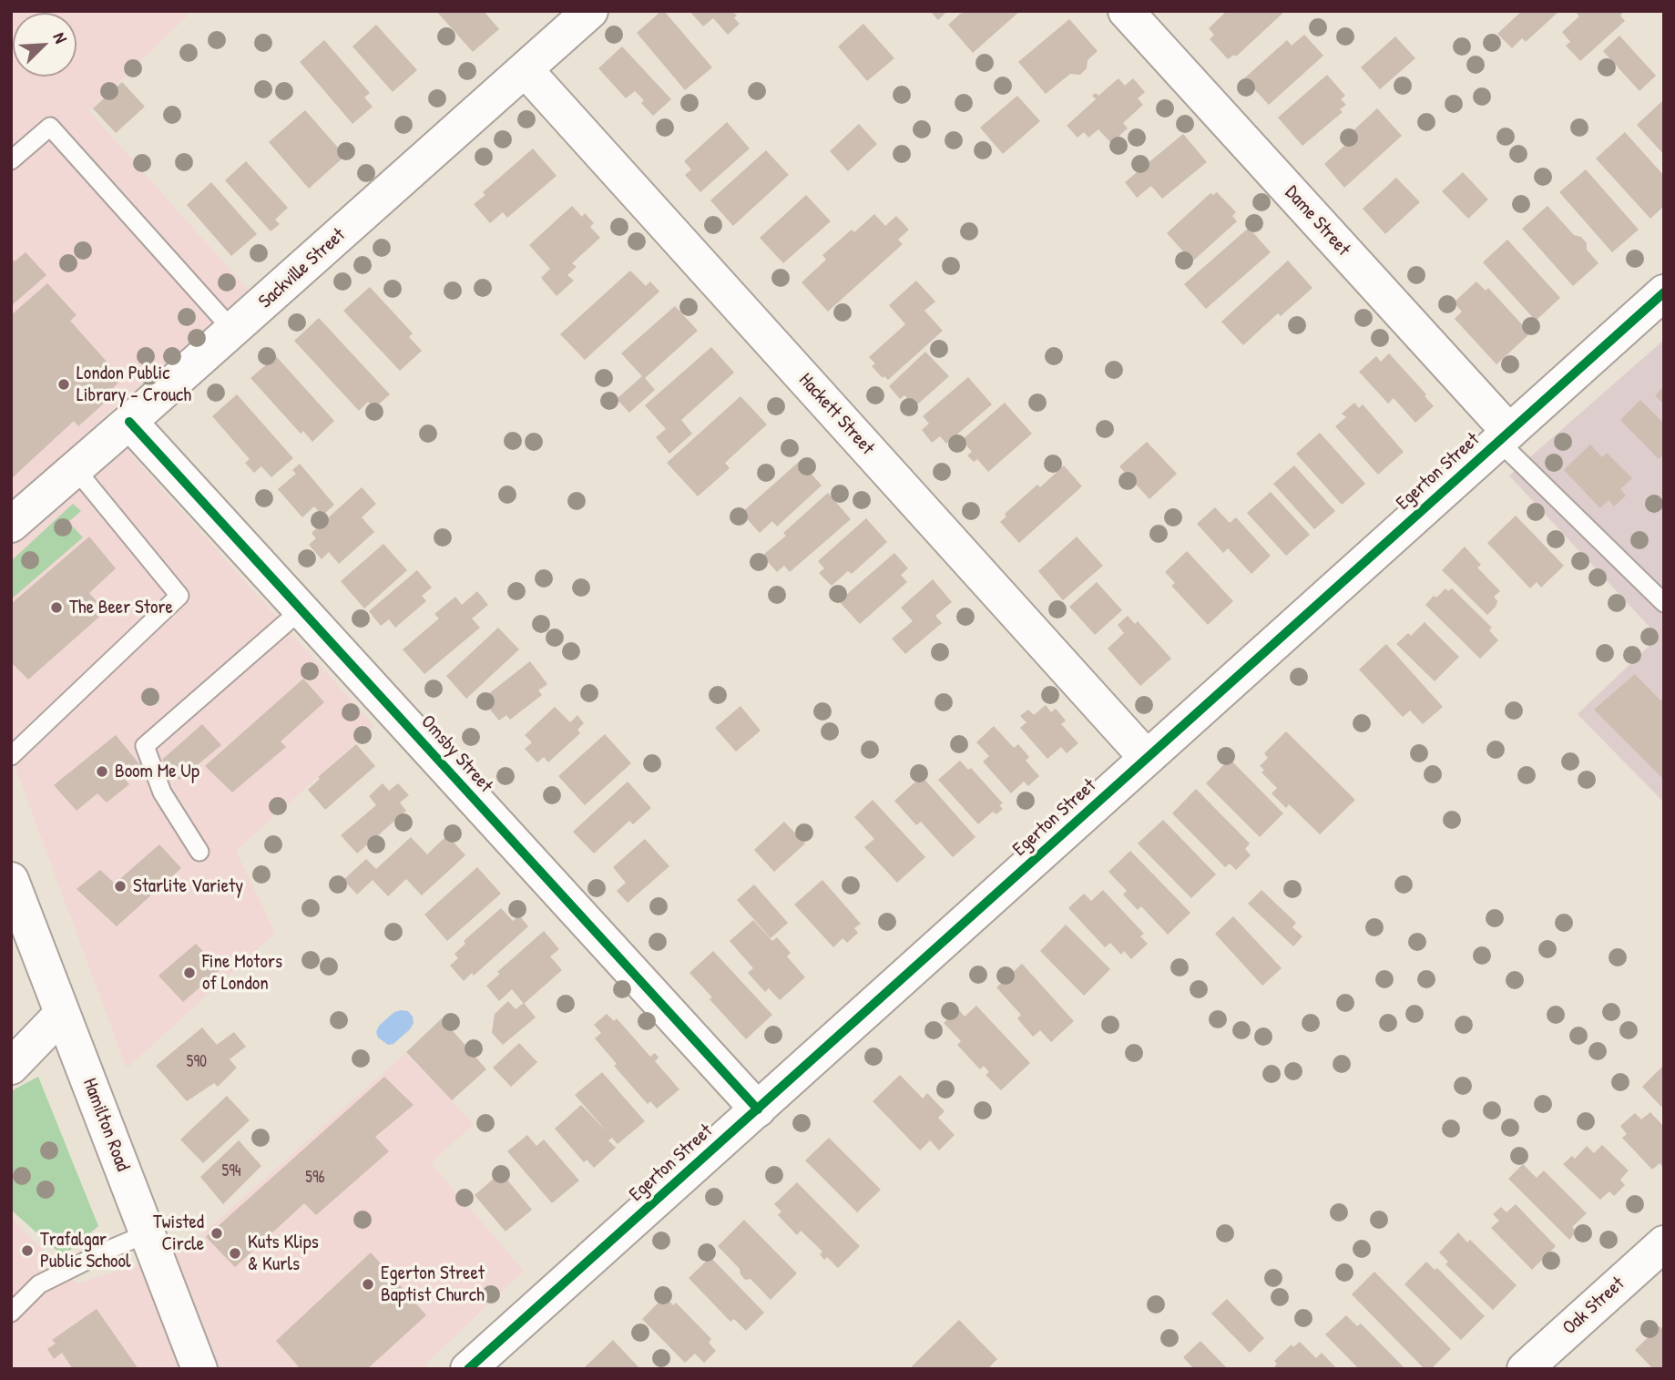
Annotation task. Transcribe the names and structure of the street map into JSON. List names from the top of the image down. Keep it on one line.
{"streets":{"street":["Dame Street","Sackville Street","Hackett Street","Egerton Street","Omsby Street","Hamilton Road","Oak Street"]},"crossings":[["Dame Street","Egerton Street"],["Sackville Street","Hackett Street"],["Sackville Street","Omsby Street"],["Hackett Street","Egerton Street"],["Egerton Street","Omsby Street"]],"places":["London Public Library - Crouch","The Beer Store","Boom Me Up","Starlite Variety","Fine Motors of London","Twisted Circle","Trafalgar Public School","Kuts Klips & Kurls","Egerton Street Baptist Church"],"house_numbers":["590","594","596"],"north":"top right"}
